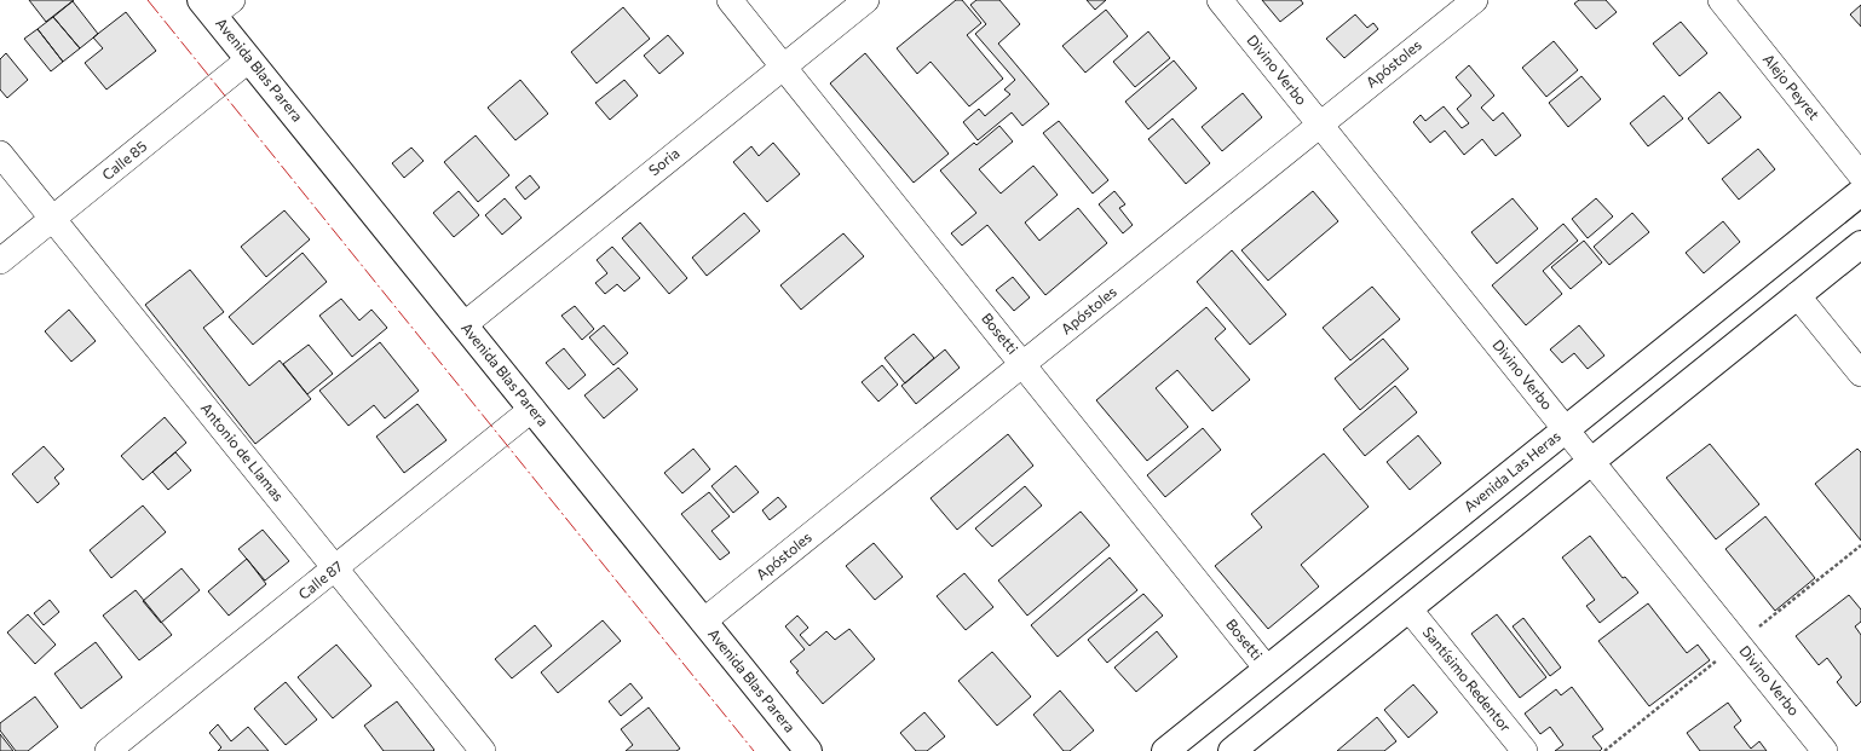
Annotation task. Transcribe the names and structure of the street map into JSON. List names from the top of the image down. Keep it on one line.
{"streets":{"main road":["Avenida Blas Parera","Avenida Las Heras"],"street":["Apóstoles","Divino Verbo","Alejo Peyret","Calle 85","Soria","Bosetti","Antonio de Llamas","Calle 87","Santísimo Redentor"]},"crossings":[["Apóstoles","Avenida Blas Parera"],["Apóstoles","Divino Verbo"],["Apóstoles","Bosetti"],["Avenida Blas Parera","Calle 85"],["Avenida Blas Parera","Soria"],["Avenida Blas Parera","Calle 87"],["Divino Verbo","Avenida Las Heras"],["Calle 85","Antonio de Llamas"],["Soria","Bosetti"],["Bosetti","Avenida Las Heras"],["Antonio de Llamas","Calle 87"]]}
